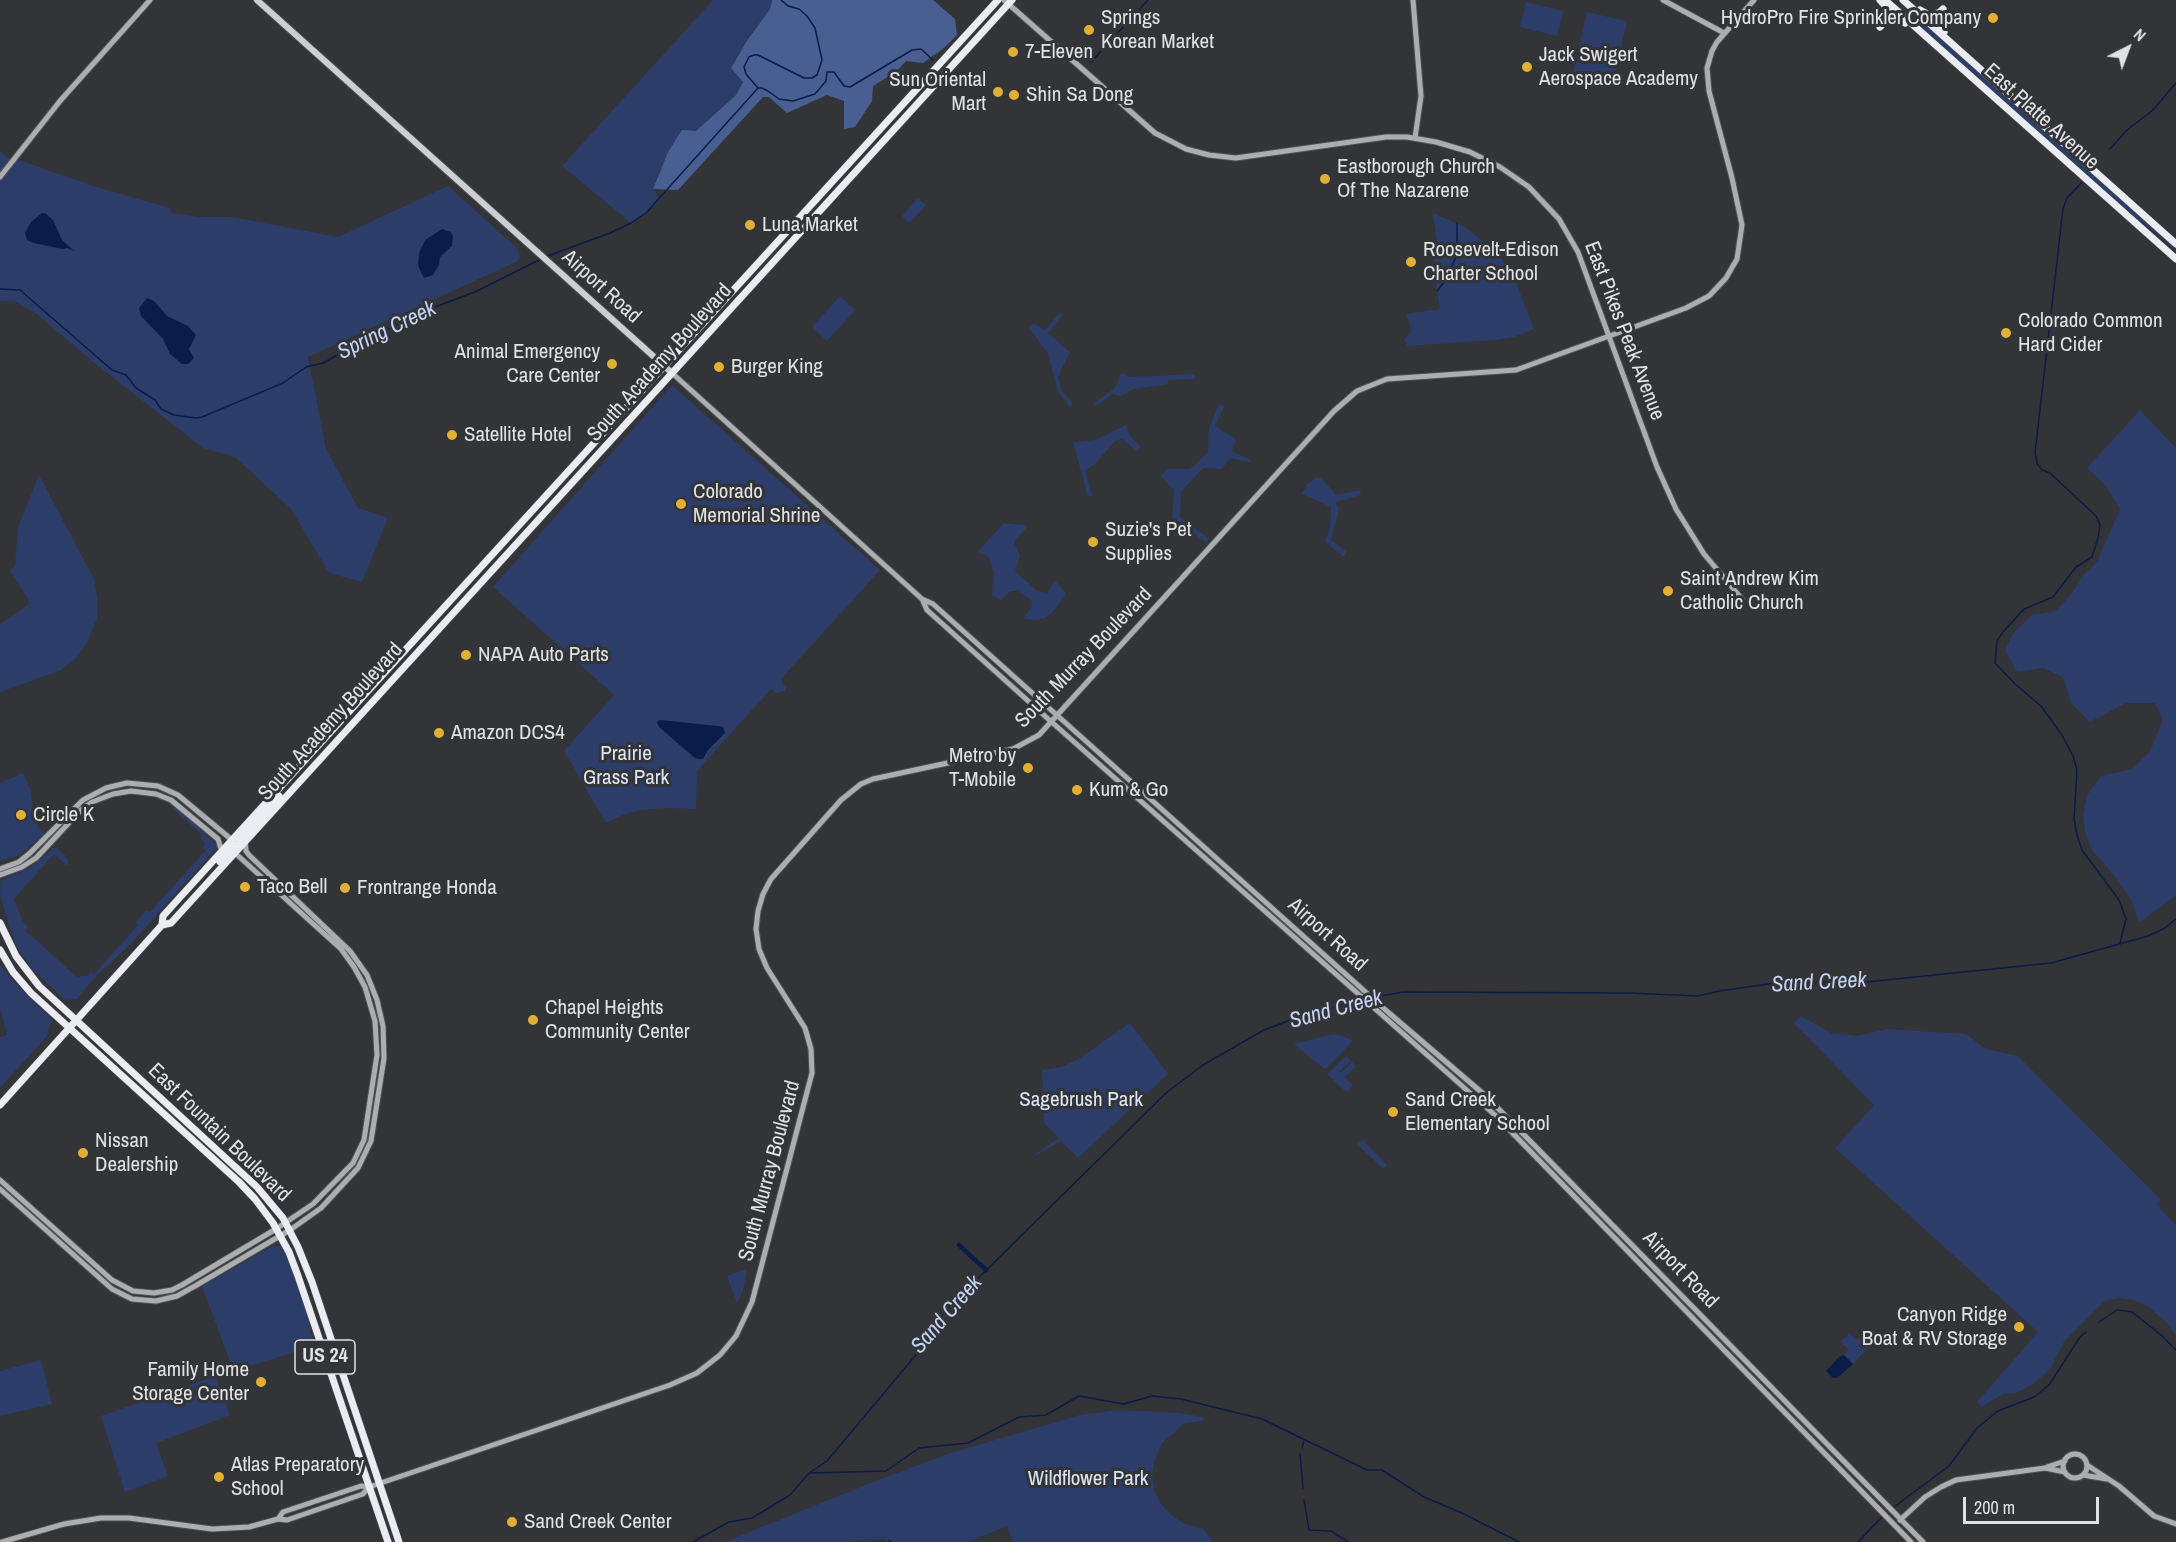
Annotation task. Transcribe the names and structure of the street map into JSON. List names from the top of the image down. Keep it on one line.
{"streets":{"highway":["East Platte Avenue","South Academy Boulevard","East Fountain Boulevard","US 24"],"main road":["Airport Road","East Pikes Peak Avenue","South Murray Boulevard"]},"crossings":[["Airport Road","South Academy Boulevard"],["Airport Road","South Murray Boulevard"],["East Pikes Peak Avenue","South Academy Boulevard"],["East Pikes Peak Avenue","South Murray Boulevard"],["South Academy Boulevard","East Fountain Boulevard"],["South Murray Boulevard","East Fountain Boulevard"]],"water":["Spring Creek","Sand Creek"],"parks":["Prairie Grass Park","Sagebrush Park","Wildflower Park"],"places":["HydroPro Fire Sprinkler Company","Springs Korean Market","7-Eleven","Jack Swigert Aerospace Academy","Sun Oriental Mart","Shin Sa Dong","Eastborough Church Of The Nazarene","Luna Market","Roosevelt-Edison Charter School","Colorado Common Hard Cider","Animal Emergency Care Center","Burger King","Satellite Hotel","Colorado Memorial Shrine","Suzie's Pet Supplies","Saint Andrew Kim Catholic Church","NAPA Auto Parts","Amazon DCS4","Metro by T-Mobile","Kum & Go","Circle K","Taco Bell","Frontrange Honda","Chapel Heights Community Center","Sand Creek Elementary School","Nissan Dealership","Canyon Ridge Boat & RV Storage","Family Home Storage Center","Atlas Preparatory School","Sand Creek Center"],"scale_bar":"200 m","north":"top right"}
